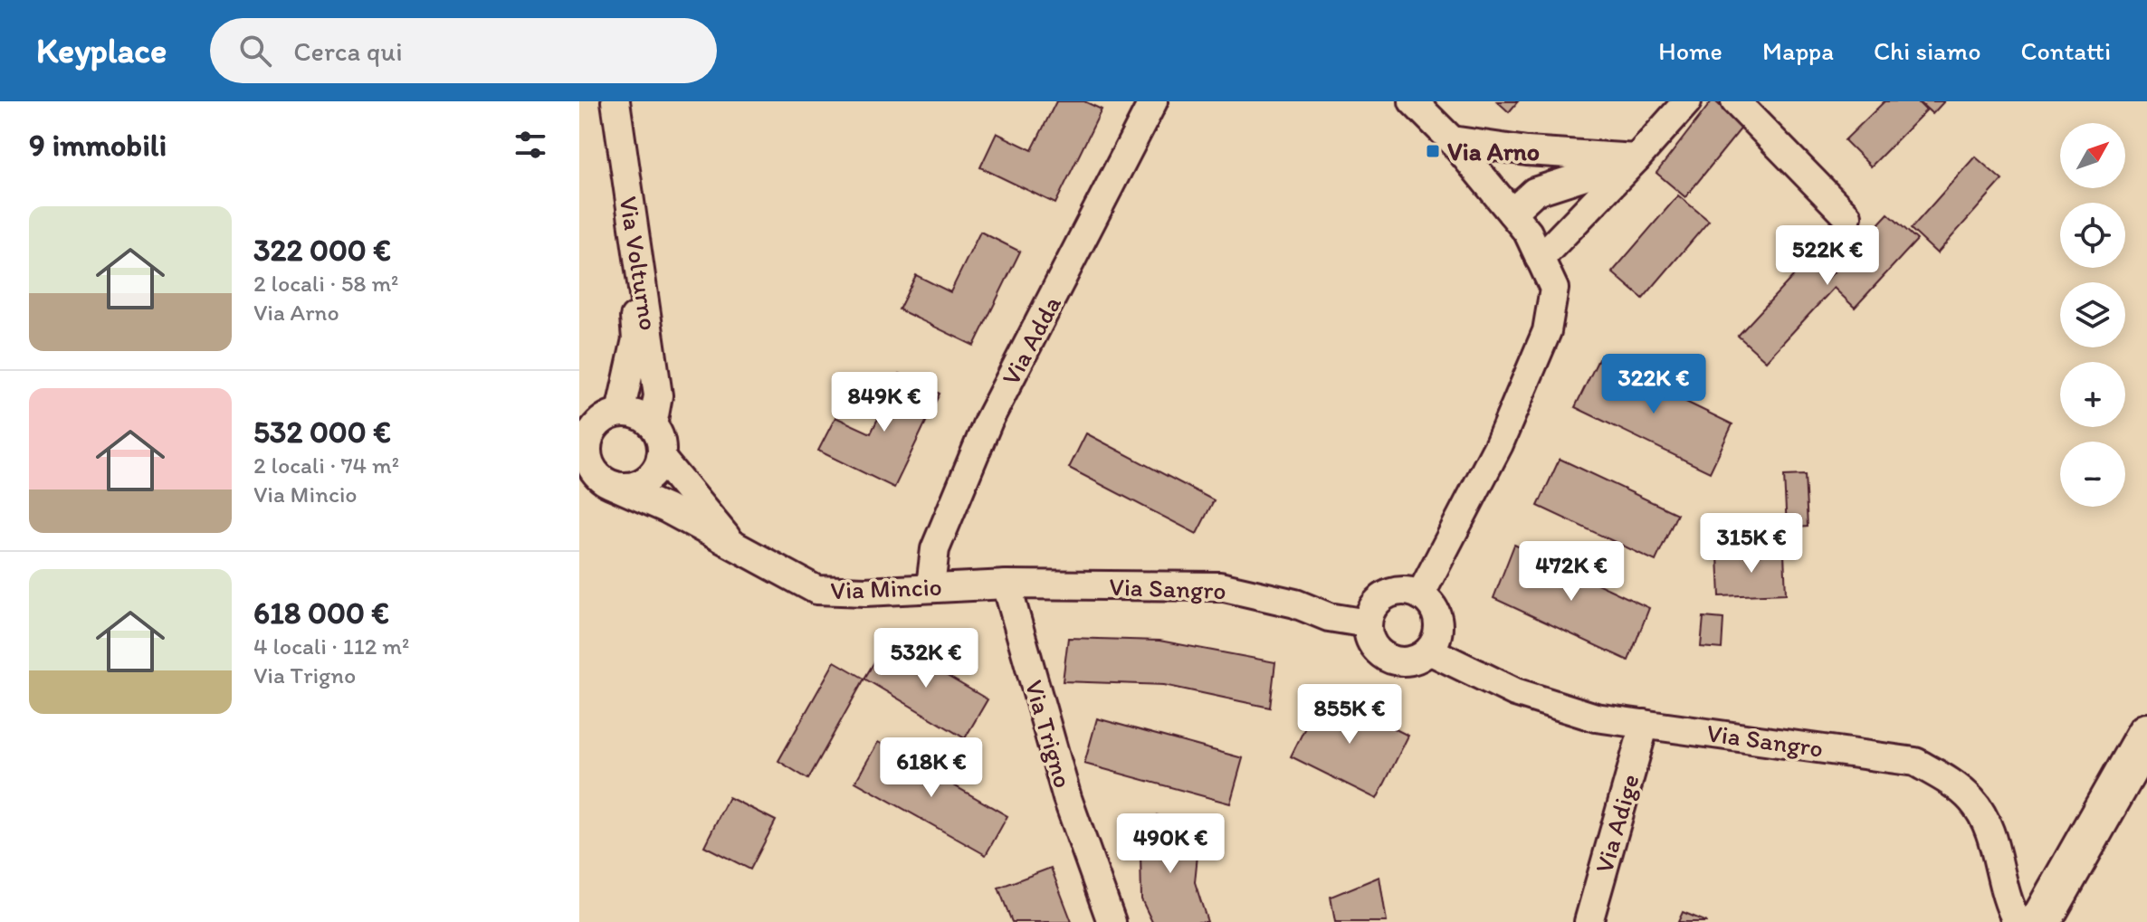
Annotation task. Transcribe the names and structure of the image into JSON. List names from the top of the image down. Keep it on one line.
{"streets":{"street":["Via Volturno","Via Adda","Via Mincio","Via Sangro","Via Trigno","Via Adige"]},"crossings":[["Via Volturno","Via Mincio"],["Via Adda","Via Mincio"],["Via Mincio","Via Sangro"],["Via Mincio","Via Trigno"],["Via Sangro","Via Trigno"],["Via Sangro","Via Adige"]],"places":{"transit":["Via Arno"]},"north":"top right","page":{"header":"Keyplace","search":"Cerca qui","nav":["Home","Mappa","Chi siamo","Contatti"],"heading":"9 immobili","map_buttons":["+","−"],"list":[{"name":"322 000 €","note":"2 locali · 58 m² · Via Arno"},{"name":"532 000 €","note":"2 locali · 74 m² · Via Mincio"},{"name":"618 000 €","note":"4 locali · 112 m² · Via Trigno"}],"price":["522K €","322K €","849K €","315K €","472K €","532K €","855K €","618K €","490K €"]}}
